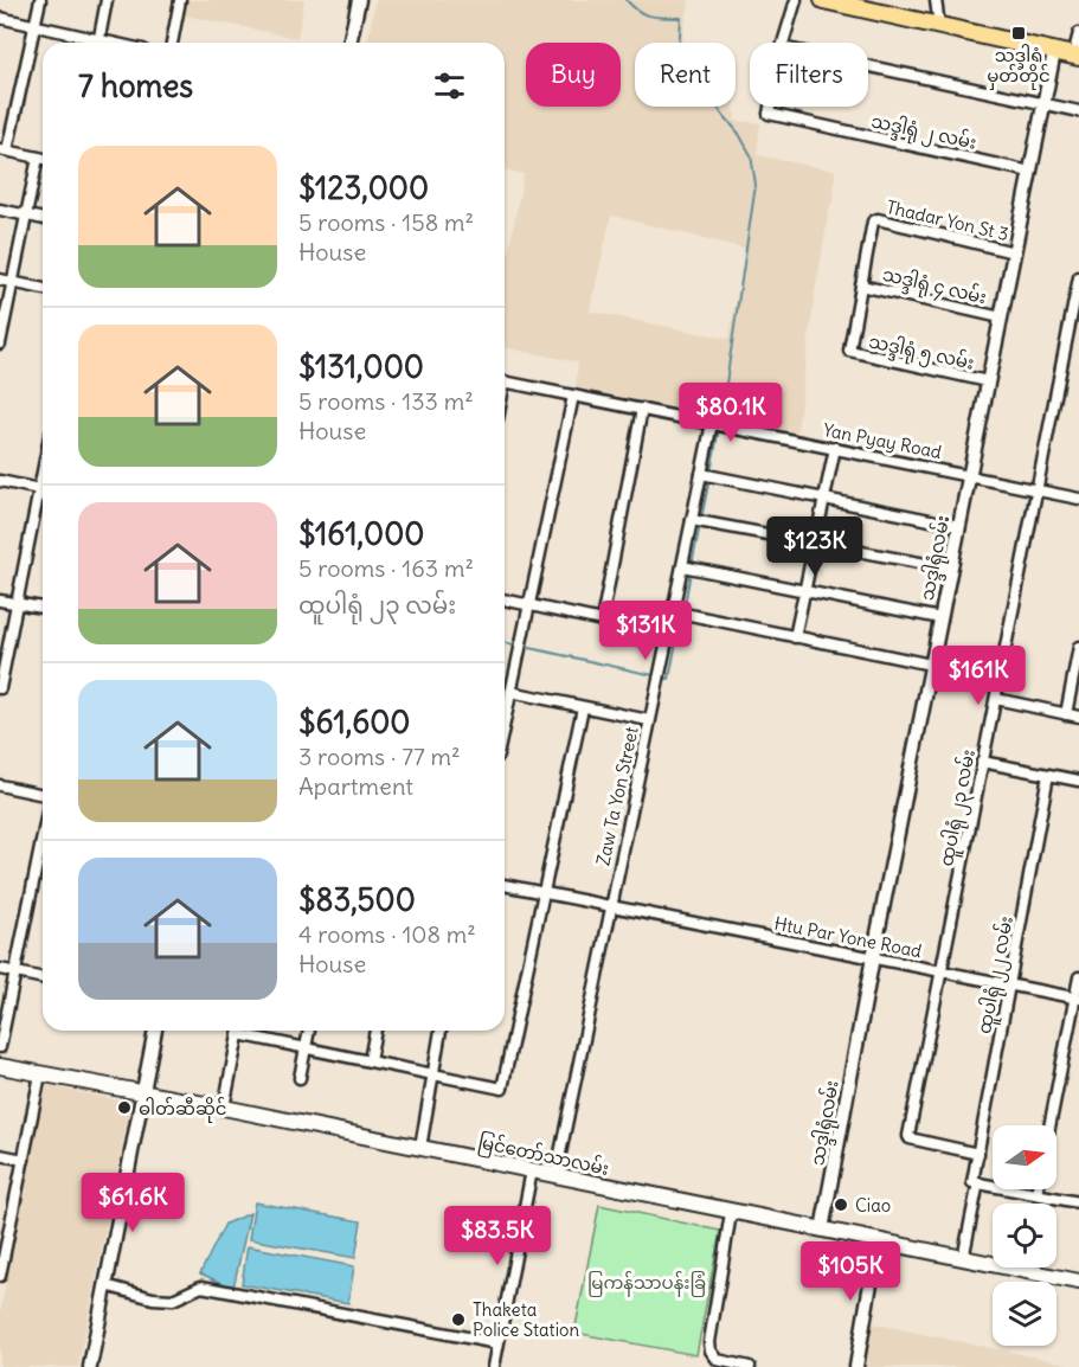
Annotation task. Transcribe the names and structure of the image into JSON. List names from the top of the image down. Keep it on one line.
{"streets":{"main road":["မြင်တော်သာလမ်း"],"street":["သဒ္ဒါရုံ ၂ လမ်း","Thadar Yon St 3","သဒ္ဒါရုံ ၄ လမ်း","သဒ္ဒါရုံ ၅ လမ်း","Yan Pyay Road","သဒ္ဒါရုံလမ်း","Zaw Ta Yon Street","ထူပါရုံ ၂၃ လမ်း","Htu Par Yone Road","ထူပါရုံ ၂၂ လမ်း"]},"crossings":[["သဒ္ဒါရုံ ၂ လမ်း","သဒ္ဒါရုံလမ်း"],["Thadar Yon St 3","သဒ္ဒါရုံ ၄ လမ်း"],["Thadar Yon St 3","သဒ္ဒါရုံ ၅ လမ်း"],["Thadar Yon St 3","သဒ္ဒါရုံလမ်း"],["သဒ္ဒါရုံ ၄ လမ်း","သဒ္ဒါရုံ ၅ လမ်း"],["သဒ္ဒါရုံ ၄ လမ်း","သဒ္ဒါရုံလမ်း"],["သဒ္ဒါရုံ ၅ လမ်း","သဒ္ဒါရုံလမ်း"],["Yan Pyay Road","သဒ္ဒါရုံလမ်း"],["Yan Pyay Road","Zaw Ta Yon Street"],["Yan Pyay Road","ထူပါရုံ ၂၃ လမ်း"],["သဒ္ဒါရုံလမ်း","Htu Par Yone Road"],["သဒ္ဒါရုံလမ်း","မြင်တော်သာလမ်း"],["Zaw Ta Yon Street","Htu Par Yone Road"],["Zaw Ta Yon Street","မြင်တော်သာလမ်း"],["ထူပါရုံ ၂၃ လမ်း","Htu Par Yone Road"],["ထူပါရုံ ၂၃ လမ်း","ထူပါရုံ ၂၂ လမ်း"],["Htu Par Yone Road","ထူပါရုံ ၂၂ လမ်း"],["ထူပါရုံ ၂၂ လမ်း","မြင်တော်သာလမ်း"]],"parks":["မြကန်သာပန်းခြံ"],"places":{"transit":["သဒ္ဓါရုံ မှတ်တိုင်"],"other":["ဓါတ်ဆီဆိုင်","Ciao","Thaketa Police Station"]},"north":"right","page":{"chip":["Buy","Rent","Filters"],"heading":"7 homes","list":[{"name":"$123,000","note":"5 rooms · 158 m² · House"},{"name":"$131,000","note":"5 rooms · 133 m² · House"},{"name":"$161,000","note":"5 rooms · 163 m² · ထူပါရုံ ၂၃ လမ်း"},{"name":"$61,600","note":"3 rooms · 77 m² · Apartment"},{"name":"$83,500","note":"4 rooms · 108 m² · House"}],"price":["$80.1K","$123K","$131K","$161K","$61.6K","$83.5K","$105K"]}}
